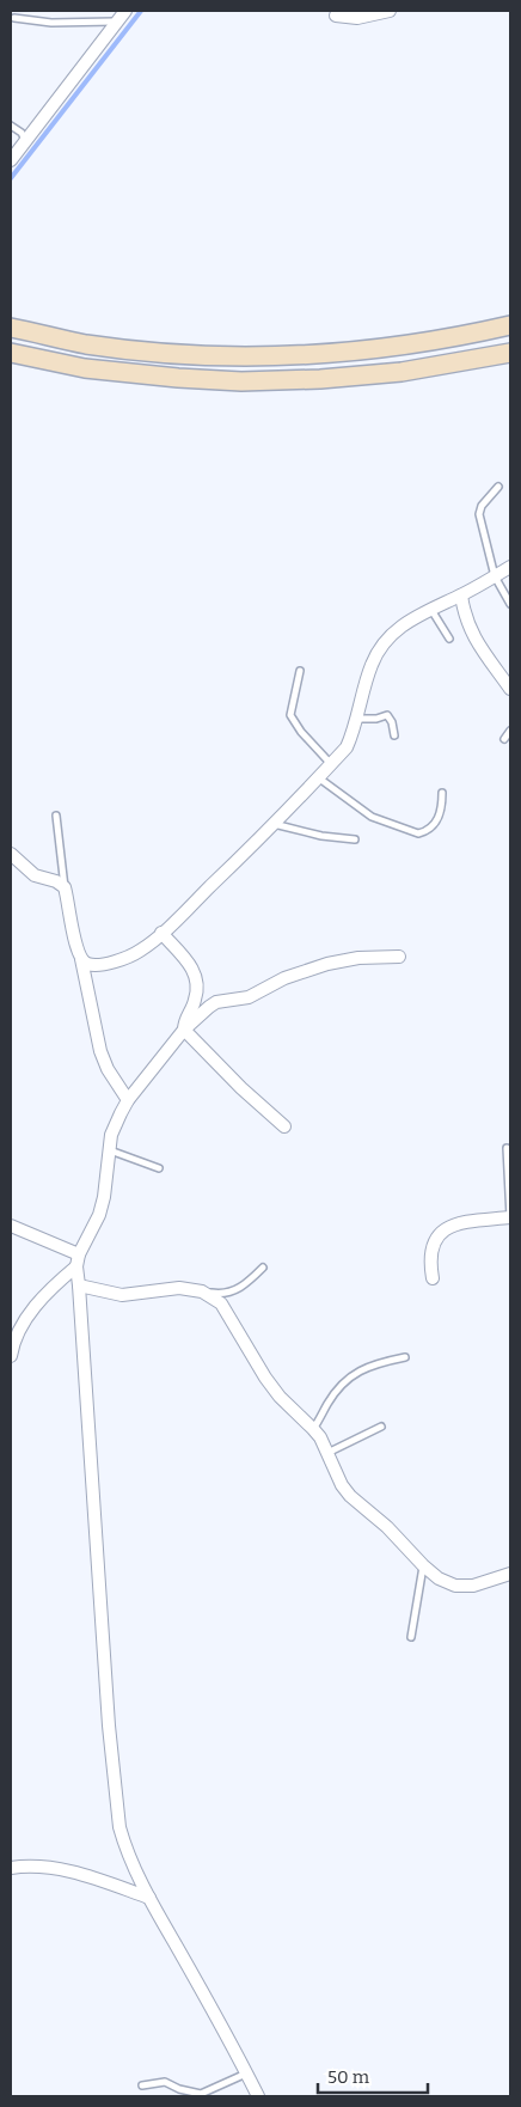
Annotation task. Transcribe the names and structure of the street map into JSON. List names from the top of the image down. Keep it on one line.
{"scale_bar":"50 m"}
